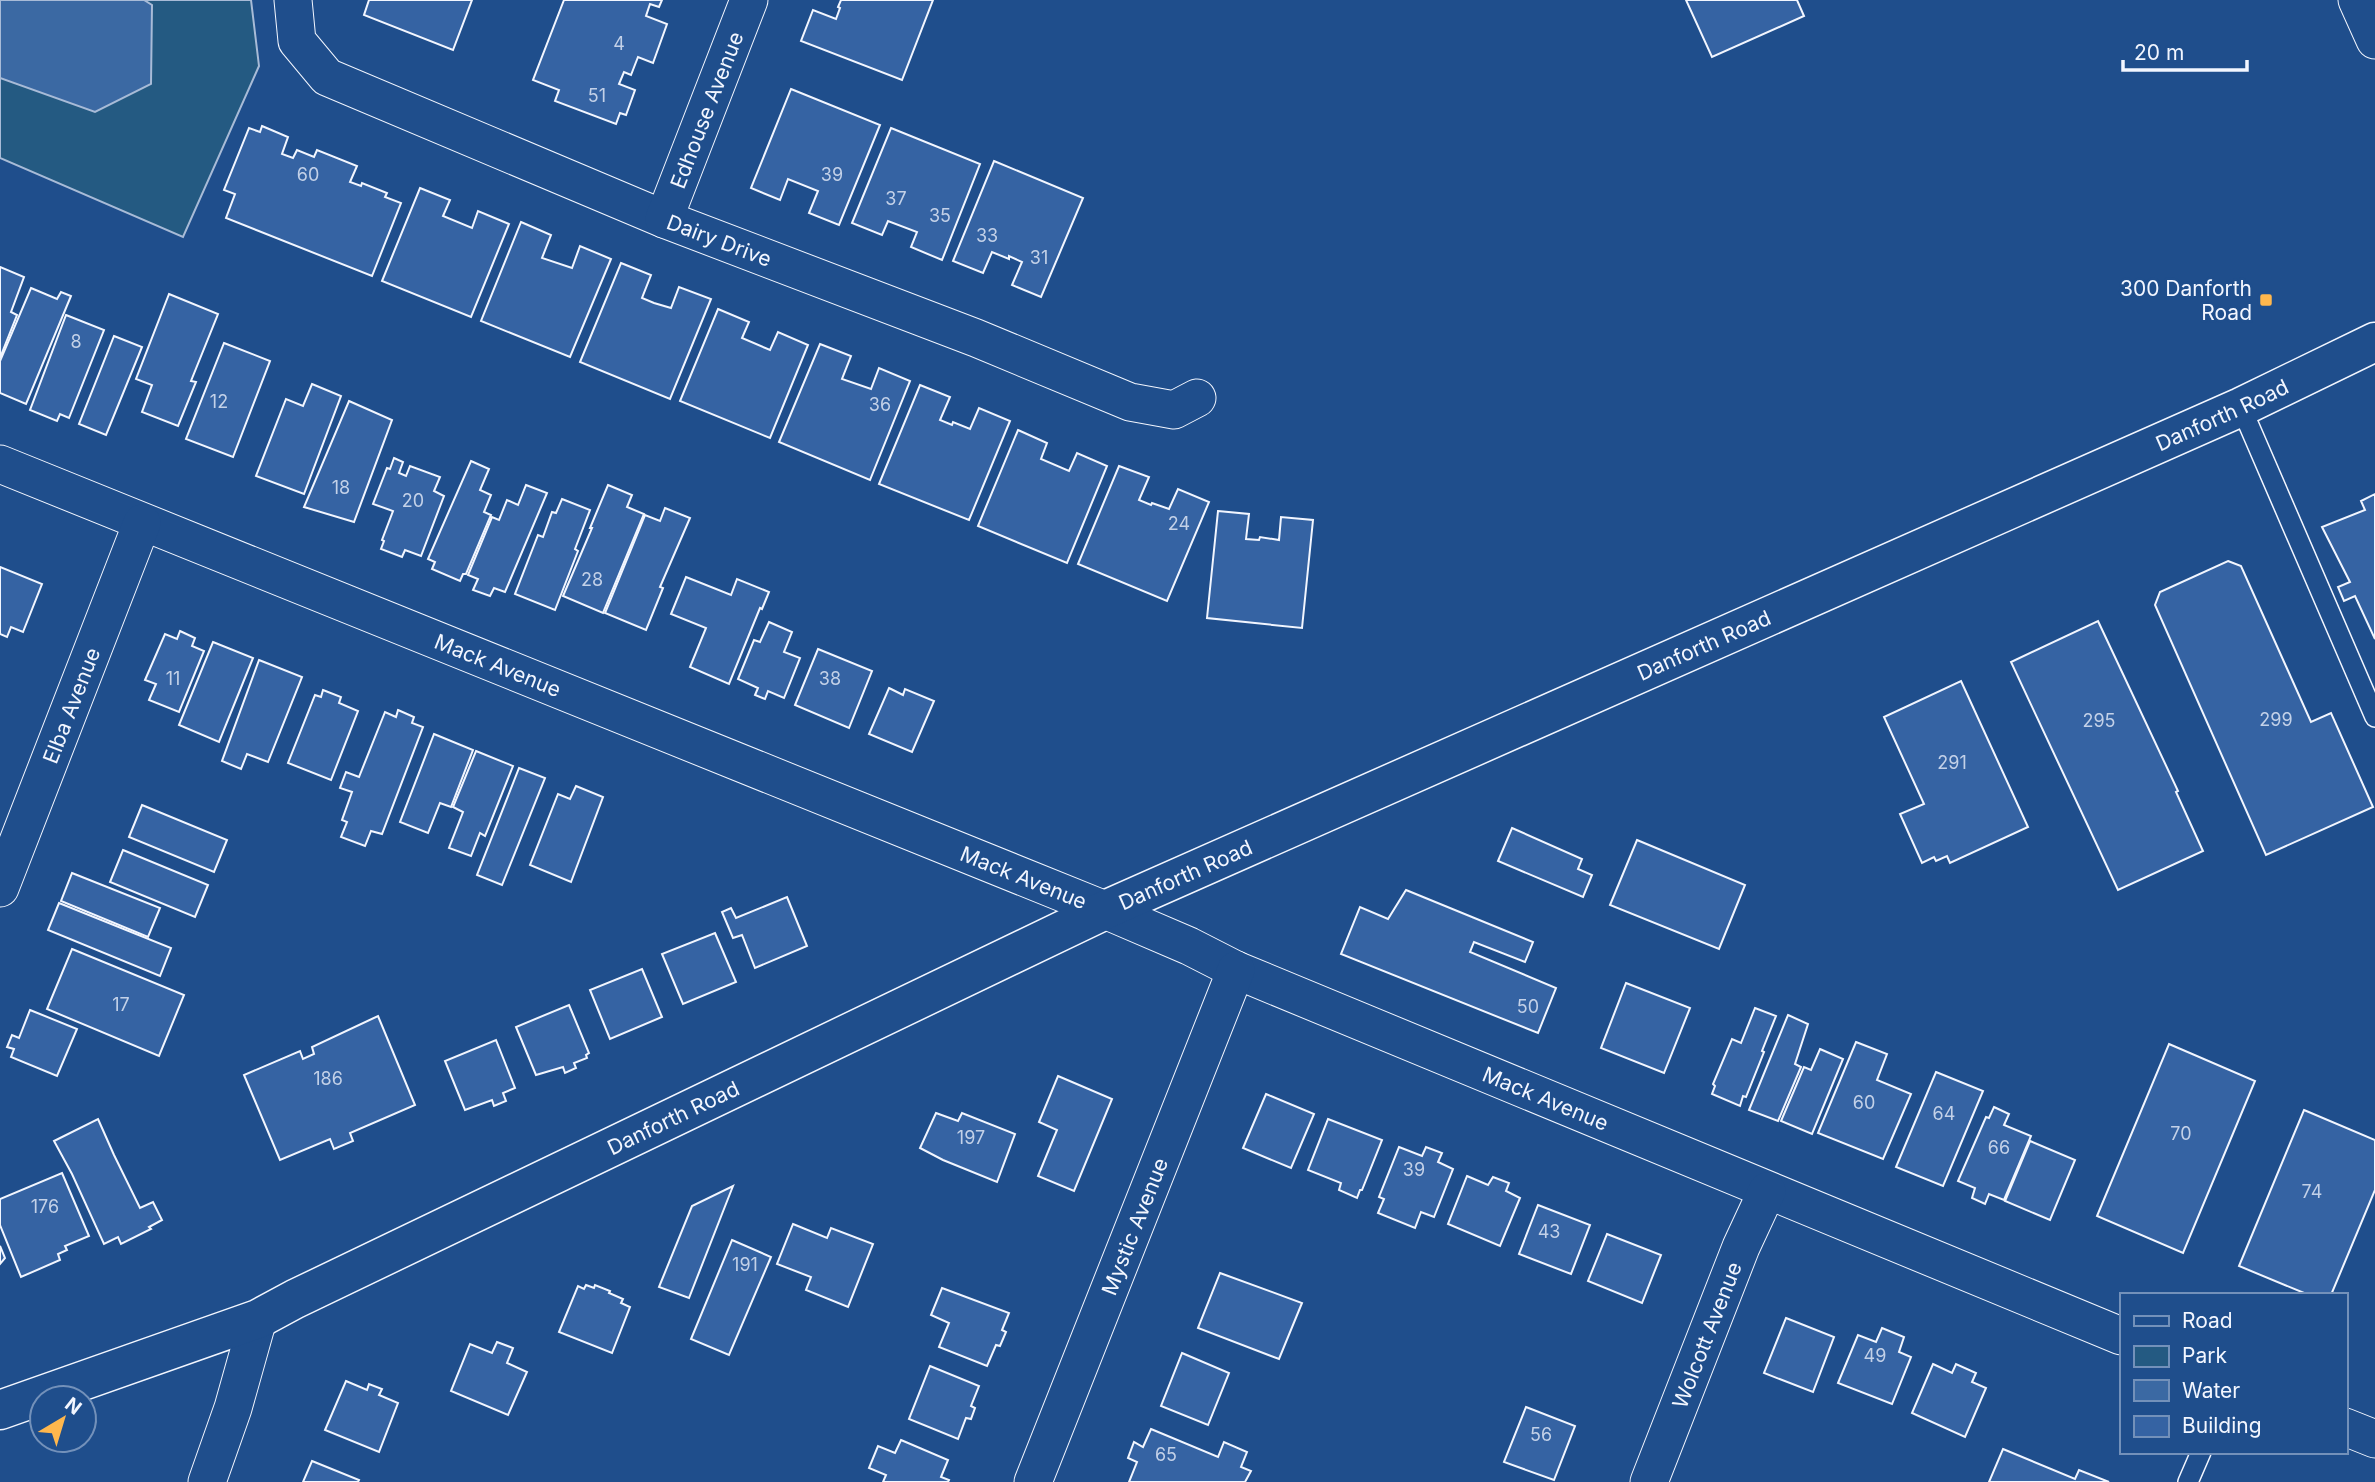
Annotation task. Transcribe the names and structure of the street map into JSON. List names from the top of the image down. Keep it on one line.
{"streets":{"main road":["Danforth Road"],"street":["Edhouse Avenue","Dairy Drive","Mack Avenue","Elba Avenue","Mystic Avenue","Wolcott Avenue"]},"crossings":[["Edhouse Avenue","Dairy Drive"],["Danforth Road","Mack Avenue"],["Mack Avenue","Elba Avenue"],["Mack Avenue","Mystic Avenue"],["Mack Avenue","Wolcott Avenue"]],"places":{"transit":["300 Danforth Road"]},"house_numbers":["4","51","60","39","37","35","33","31","8","12","36","18","20","24","28","11","38","299","295","291","17","50","186","60","64","70","197","66","39","74","176","43","191","49","56","65"],"legend":["Road","Park","Water","Building"],"scale_bar":"20 m","north":"top right"}
